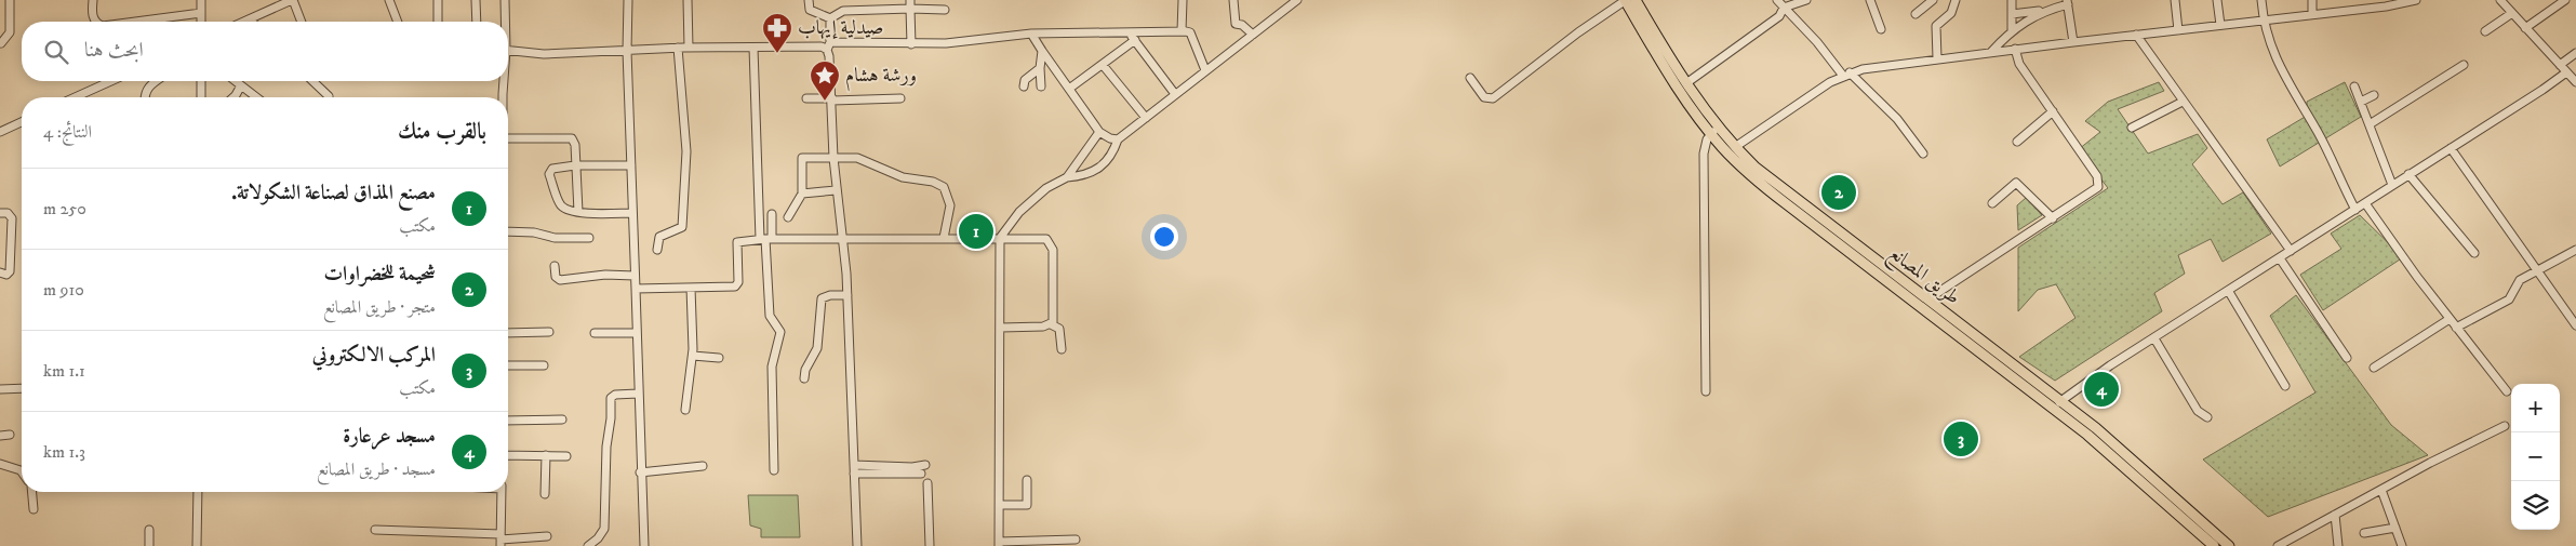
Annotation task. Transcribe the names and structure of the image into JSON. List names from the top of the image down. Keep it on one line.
{"streets":{"main road":["طريق المصانع"]},"places":{"pharmacy":["صيدلية إيهاب"],"place":["ورشة هشام"]},"page":{"search":"ابحث هنا","heading":["بالقرب منك","النتائج: 4"],"list":[{"mark":"1","name":"مصنع المذاق لصناعة الشكولاتة.","note":"مكتب","value":"250 m"},{"mark":"2","name":"شحيمة للخضراوات","note":"متجر · طريق المصانع","value":"910 m"},{"mark":"3","name":"المركب الالكتروني","note":"مكتب","value":"1.1 km"},{"mark":"4","name":"مسجد عرعارة","note":"مسجد · طريق المصانع","value":"1.3 km"}],"pins":["2","1","4","3"],"map_buttons":["+","−"]}}
